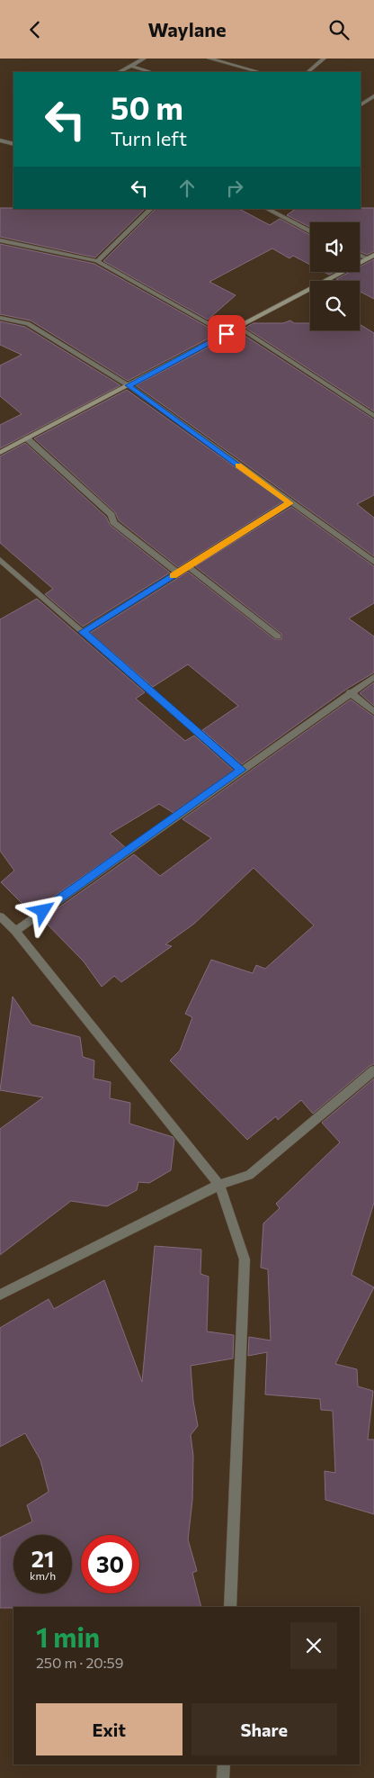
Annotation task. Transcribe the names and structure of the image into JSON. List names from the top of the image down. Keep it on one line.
{"page":{"header":"Waylane","turn":["50 m","Turn left"],"speed":"21 km/h","limit":"30","heading":["1 min","250 m · 20:59"],"buttons":["Exit","Share"]}}
